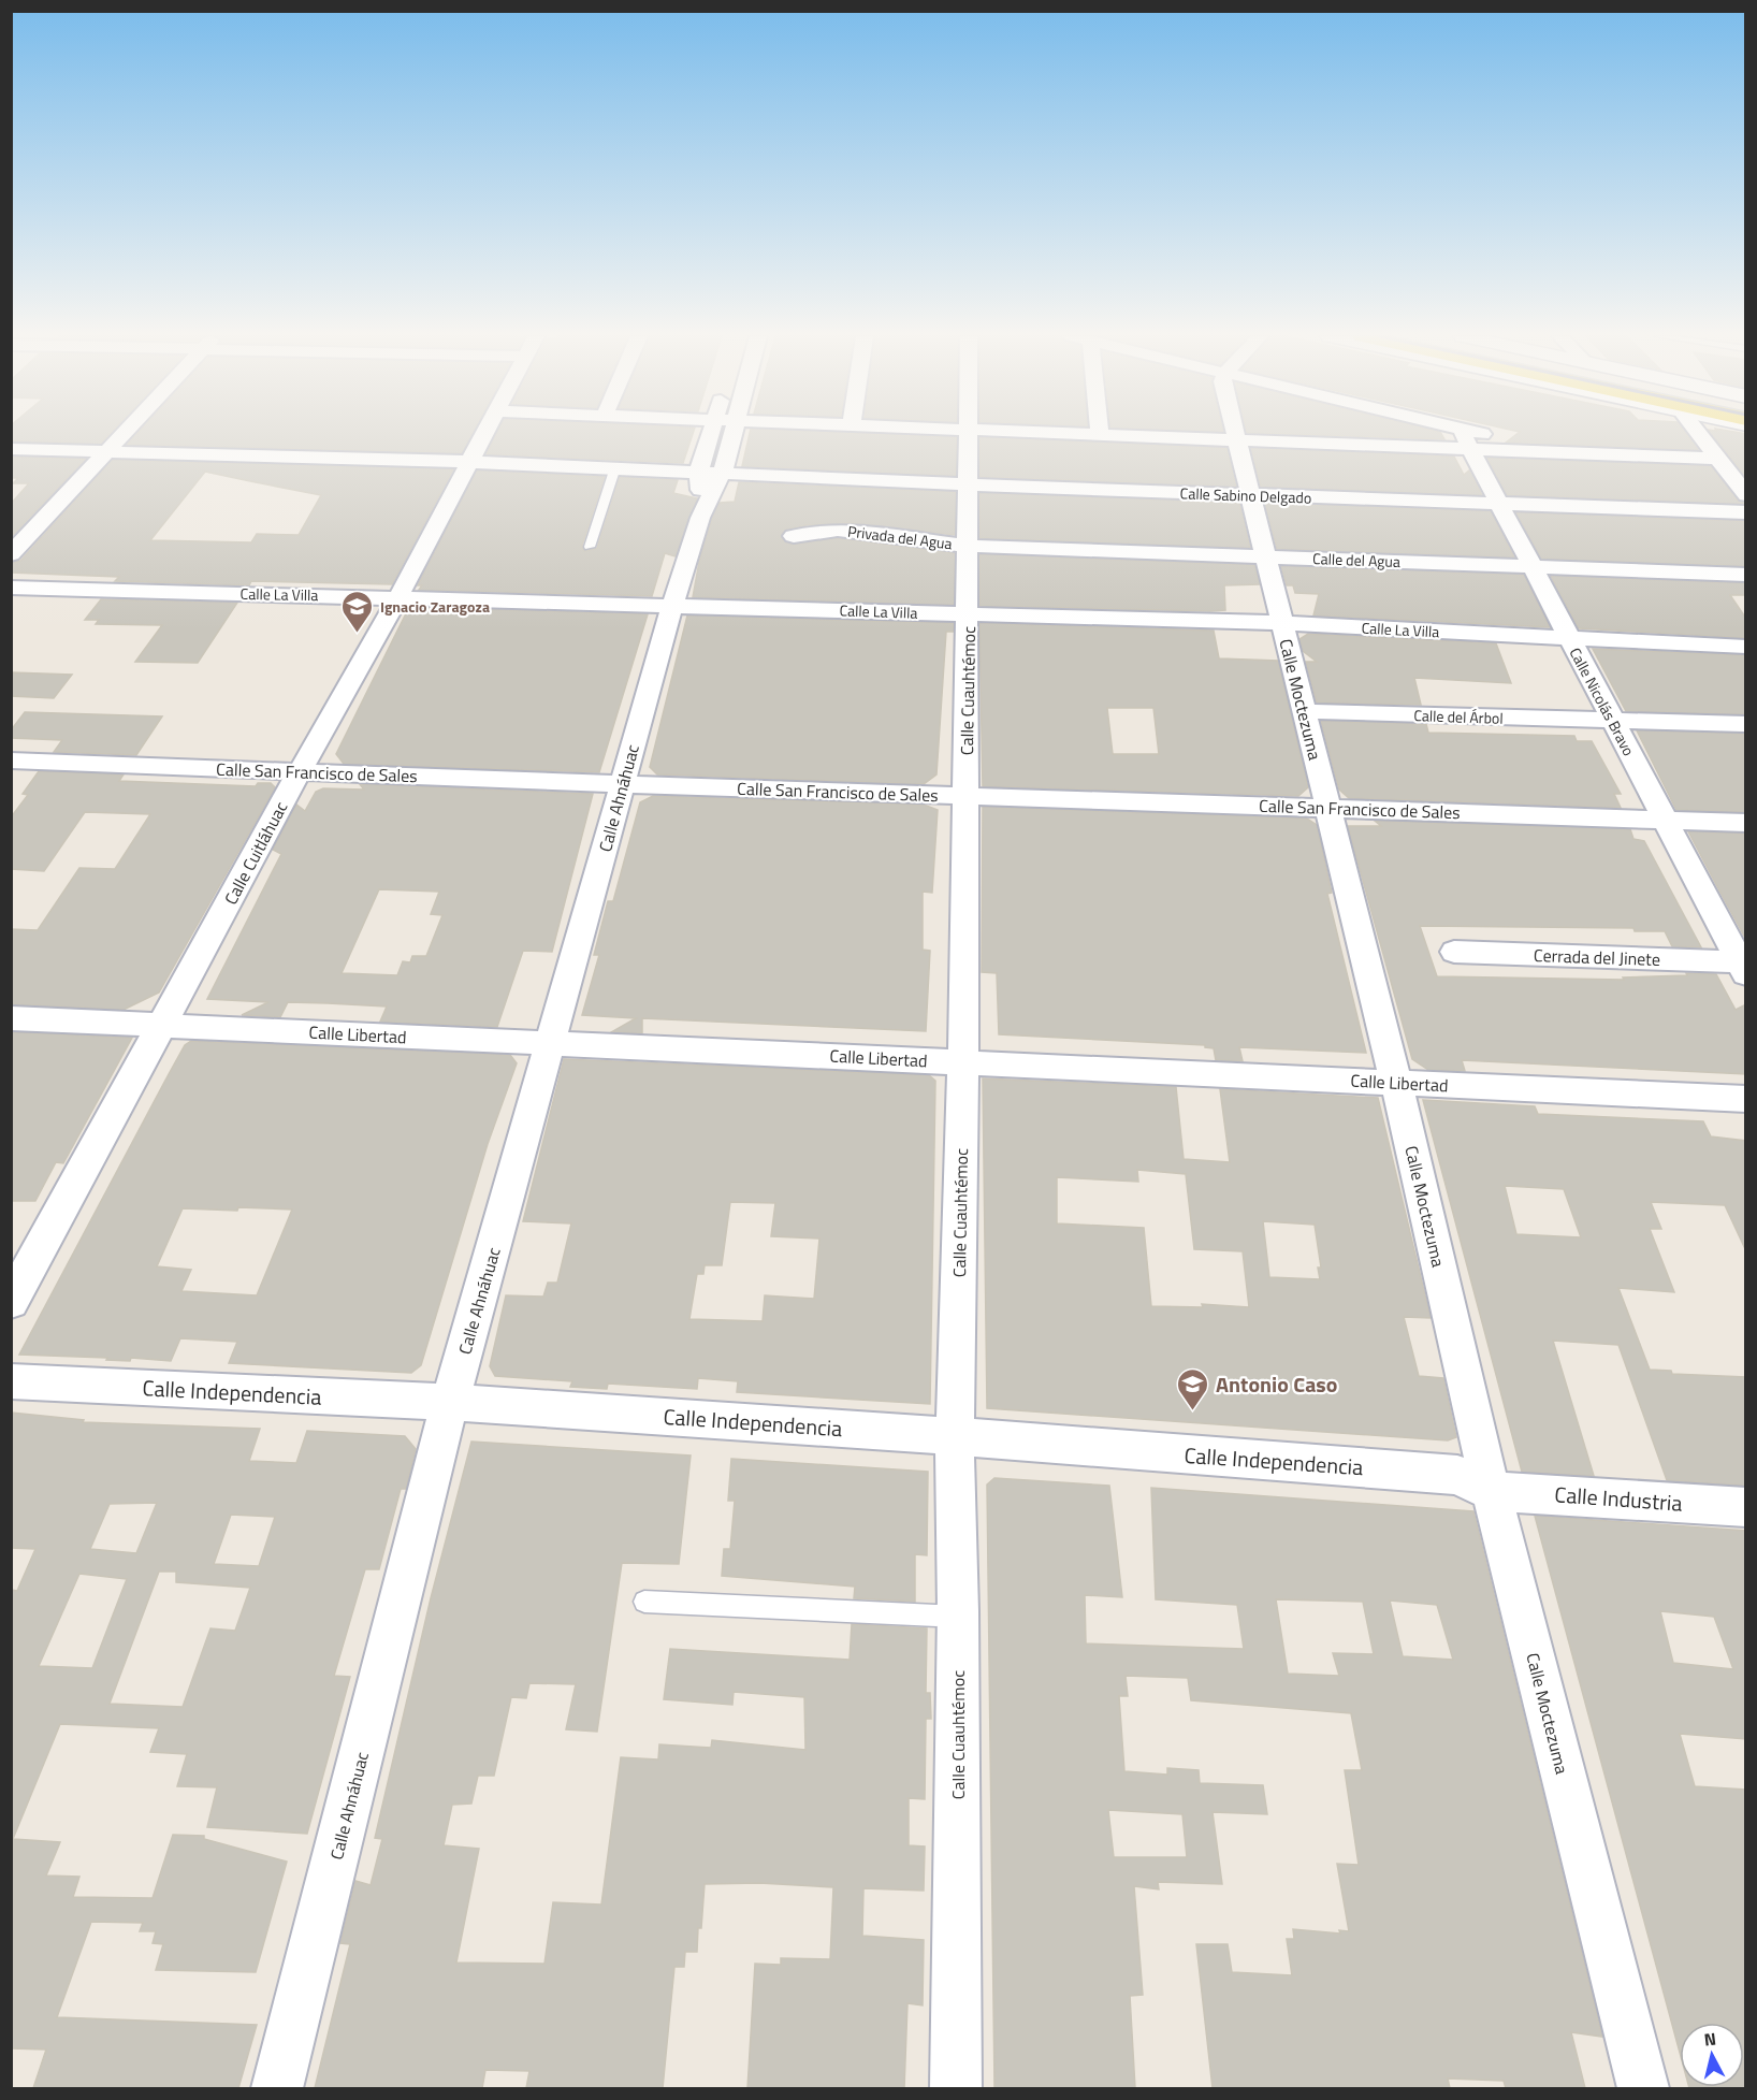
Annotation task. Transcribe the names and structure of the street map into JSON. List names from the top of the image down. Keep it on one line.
{"streets":{"street":["Calle Sabino Delgado","Privada del Agua","Calle del Agua","Calle La Villa","Calle Cuauhtémoc","Calle Moctezuma","Calle Nicolás Bravo","Calle del Árbol","Calle San Francisco de Sales","Calle Ahnáhuac","Calle Cuitláhuac","Cerrada del Jinete","Calle Libertad","Calle Independencia","Calle Industria"]},"crossings":[["Calle Sabino Delgado","Calle Cuauhtémoc"],["Calle Sabino Delgado","Calle Moctezuma"],["Calle Sabino Delgado","Calle Nicolás Bravo"],["Calle Sabino Delgado","Calle Ahnáhuac"],["Calle Sabino Delgado","Calle Cuitláhuac"],["Privada del Agua","Calle del Agua"],["Privada del Agua","Calle Cuauhtémoc"],["Calle del Agua","Calle Cuauhtémoc"],["Calle del Agua","Calle Moctezuma"],["Calle del Agua","Calle Nicolás Bravo"],["Calle La Villa","Calle Cuauhtémoc"],["Calle La Villa","Calle Moctezuma"],["Calle La Villa","Calle Nicolás Bravo"],["Calle La Villa","Calle Ahnáhuac"],["Calle La Villa","Calle Cuitláhuac"],["Calle Cuauhtémoc","Calle San Francisco de Sales"],["Calle Cuauhtémoc","Calle Libertad"],["Calle Cuauhtémoc","Calle Independencia"],["Calle Moctezuma","Calle del Árbol"],["Calle Moctezuma","Calle San Francisco de Sales"],["Calle Moctezuma","Calle Libertad"],["Calle Moctezuma","Calle Independencia"],["Calle Moctezuma","Calle Industria"],["Calle Nicolás Bravo","Calle del Árbol"],["Calle Nicolás Bravo","Calle San Francisco de Sales"],["Calle Nicolás Bravo","Cerrada del Jinete"],["Calle San Francisco de Sales","Calle Ahnáhuac"],["Calle San Francisco de Sales","Calle Cuitláhuac"],["Calle Ahnáhuac","Calle Libertad"],["Calle Ahnáhuac","Calle Independencia"],["Calle Cuitláhuac","Calle Libertad"],["Calle Independencia","Calle Industria"]],"places":{"school or university":["Ignacio Zaragoza","Antonio Caso"]},"north":"top"}
